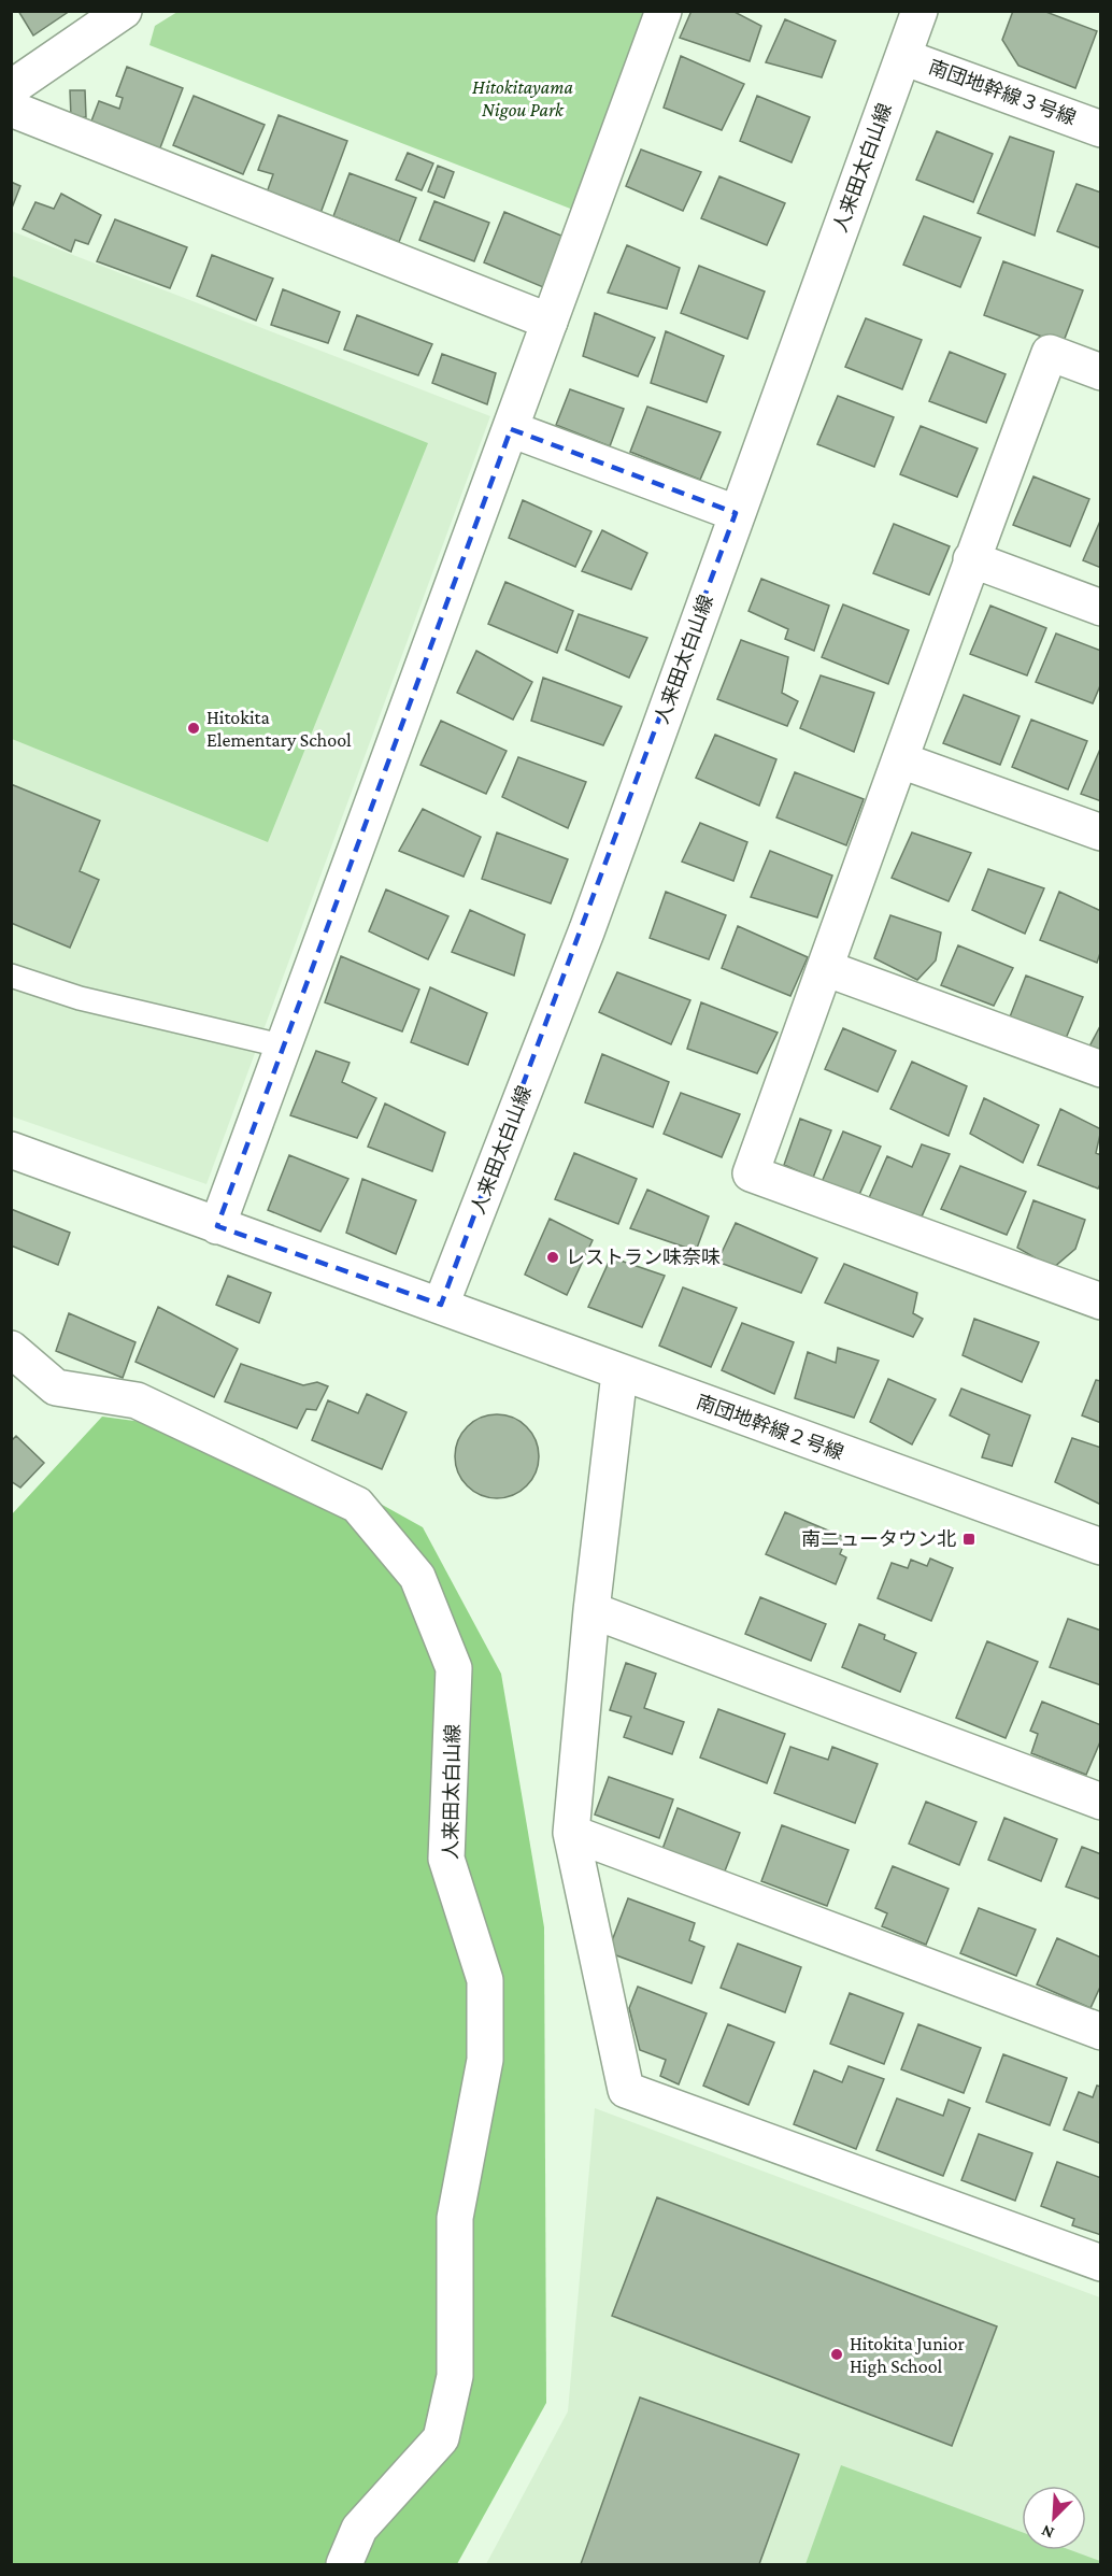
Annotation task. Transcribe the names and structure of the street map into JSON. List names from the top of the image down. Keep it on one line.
{"streets":{"street":["南団地幹線３号線","人来田太白山線","南団地幹線２号線"]},"crossings":[["南団地幹線３号線","人来田太白山線"],["人来田太白山線","南団地幹線２号線"]],"parks":["Hitokitayama Nigou Park"],"places":{"other":["Hitokita Elementary School","レストラン味奈味","Hitokita Junior High School"],"transit":["南ニュータウン北"]},"north":"bottom left"}
